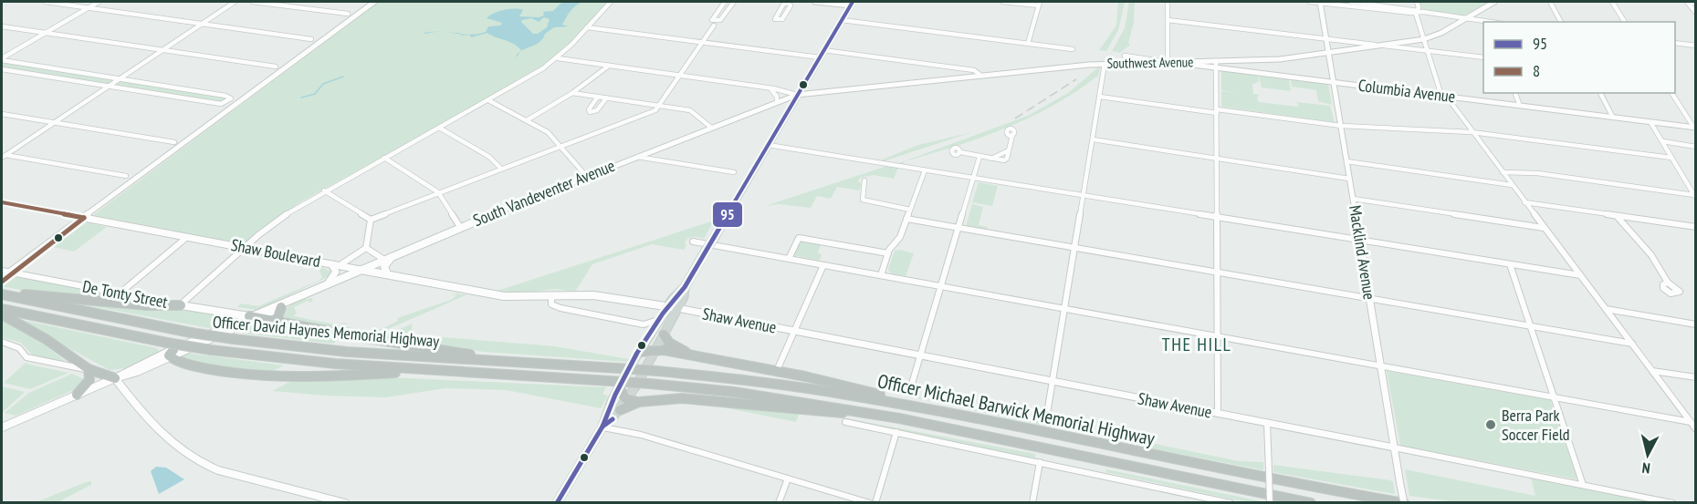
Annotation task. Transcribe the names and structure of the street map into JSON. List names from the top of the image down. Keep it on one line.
{"streets":{"highway":["Officer David Haynes Memorial Highway","Officer Michael Barwick Memorial Highway"],"main road":["South Vandeventer Avenue","Shaw Boulevard","De Tonty Street"],"street":["Southwest Avenue","Columbia Avenue","Macklind Avenue","Shaw Avenue"]},"crossings":[["Southwest Avenue","Columbia Avenue"],["Southwest Avenue","South Vandeventer Avenue"],["Southwest Avenue","Macklind Avenue"],["Columbia Avenue","Macklind Avenue"],["South Vandeventer Avenue","Shaw Boulevard"],["South Vandeventer Avenue","De Tonty Street"],["South Vandeventer Avenue","Officer David Haynes Memorial Highway"],["Macklind Avenue","Shaw Avenue"],["Macklind Avenue","Officer Michael Barwick Memorial Highway"],["Shaw Boulevard","Shaw Avenue"],["Officer David Haynes Memorial Highway","Officer Michael Barwick Memorial Highway"]],"districts":["THE HILL"],"places":["Berra Park Soccer Field"],"lines":["transit line 95","transit line 8"],"legend":["95","8"],"north":"bottom"}
